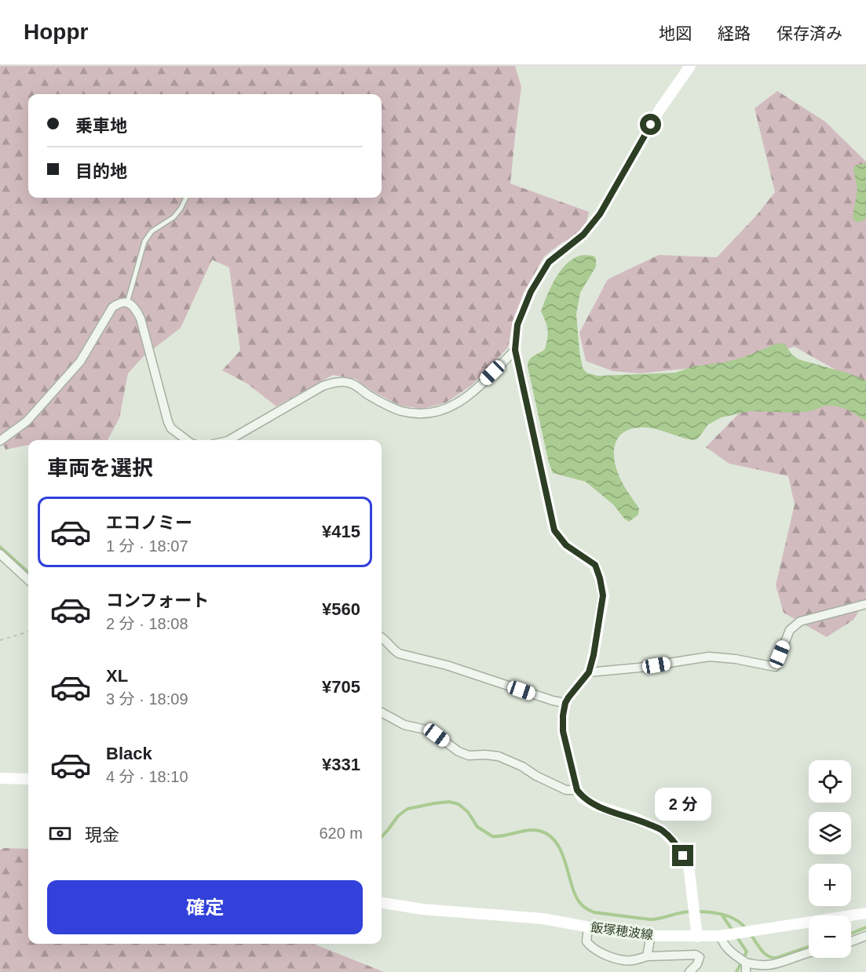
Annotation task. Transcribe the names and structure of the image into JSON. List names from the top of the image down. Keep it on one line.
{"streets":{"street":["飯塚穂波線"]},"page":{"header":"Hoppr","nav":["地図","経路","保存済み"],"banner":["乗車地","目的地"],"heading":"車両を選択","list":[{"name":"エコノミー","note":"1 分 · 18:07","value":"¥415"},{"name":"コンフォート","note":"2 分 · 18:08","value":"¥560"},{"name":"XL","note":"3 分 · 18:09","value":"¥705"},{"name":"Black","note":"4 分 · 18:10","value":"¥331"}],"map_buttons":["+","−"],"bubble":"2 分","pay":["現金","620 m"],"buttons":"確定"}}
